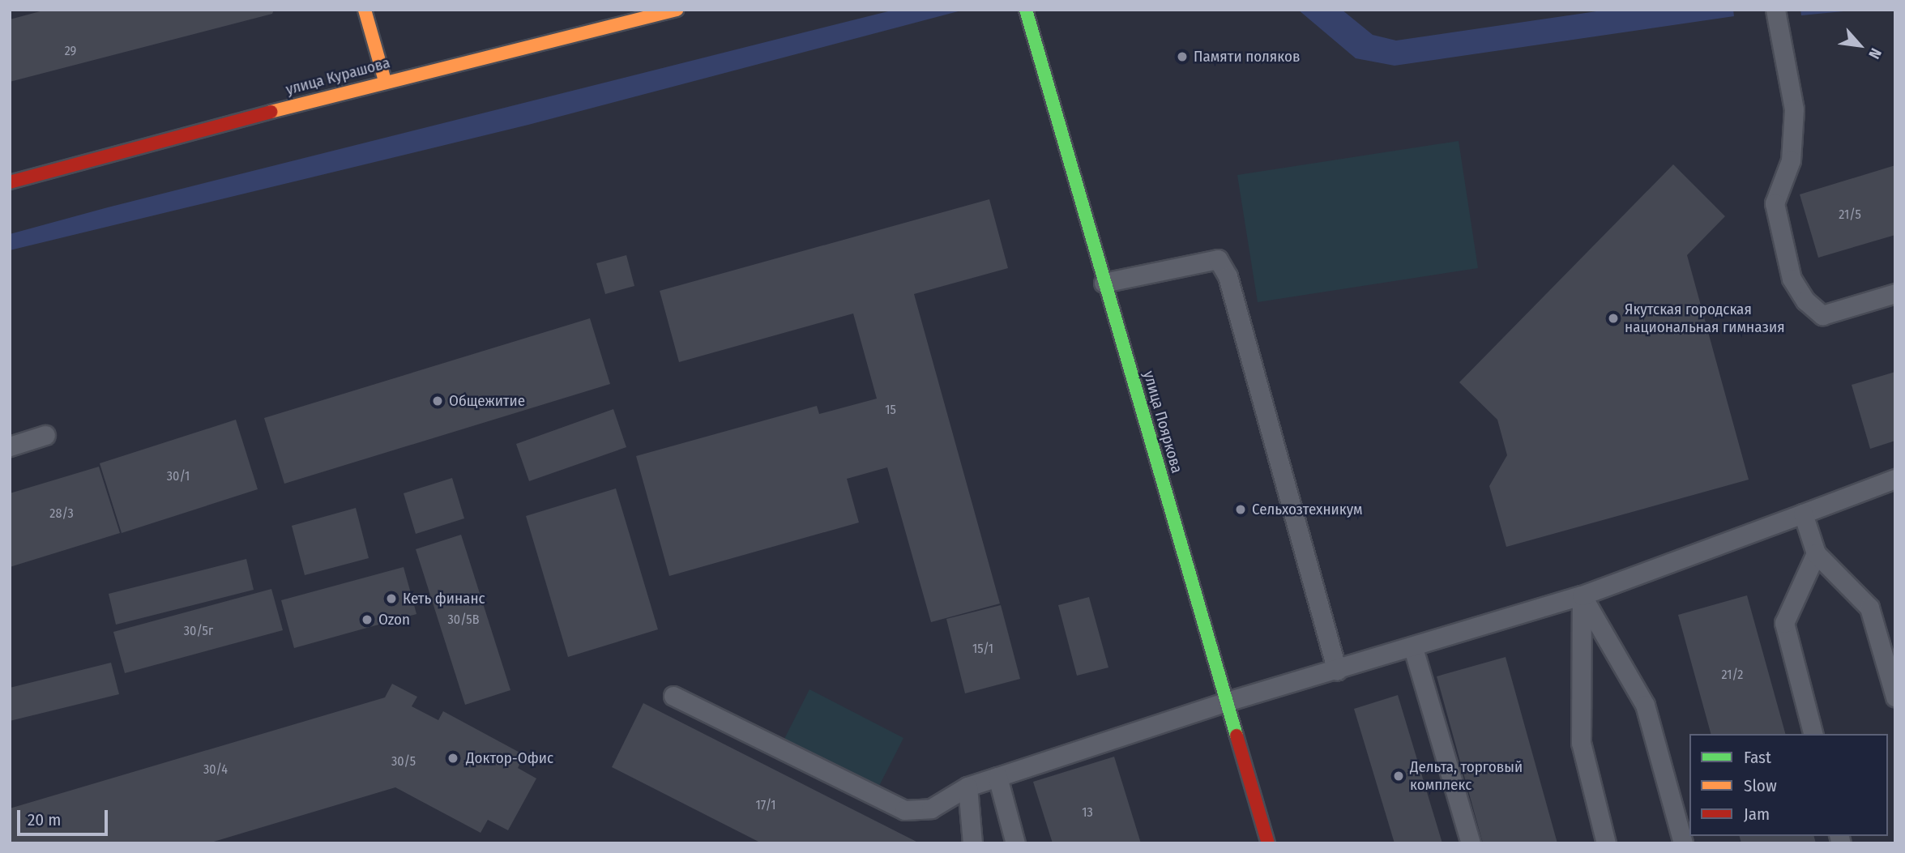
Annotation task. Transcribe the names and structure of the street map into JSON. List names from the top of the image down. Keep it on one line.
{"streets":{"main road":["улица Курашова","улица Пояркова"]},"places":["Памяти поляков","Якутская городская национальная гимназия","Общежитие","Сельхозтехникум","Кеть финанс","Ozon","Доктор-Офис","Дельта, торговый комплекс"],"house_numbers":["29","21/5","15","30/1","28/3","30/5В","30/5г","15/1","21/2","30/5","30/4","17/1","13"],"legend":["Fast","Slow","Jam"],"scale_bar":"20 m","north":"bottom right"}
